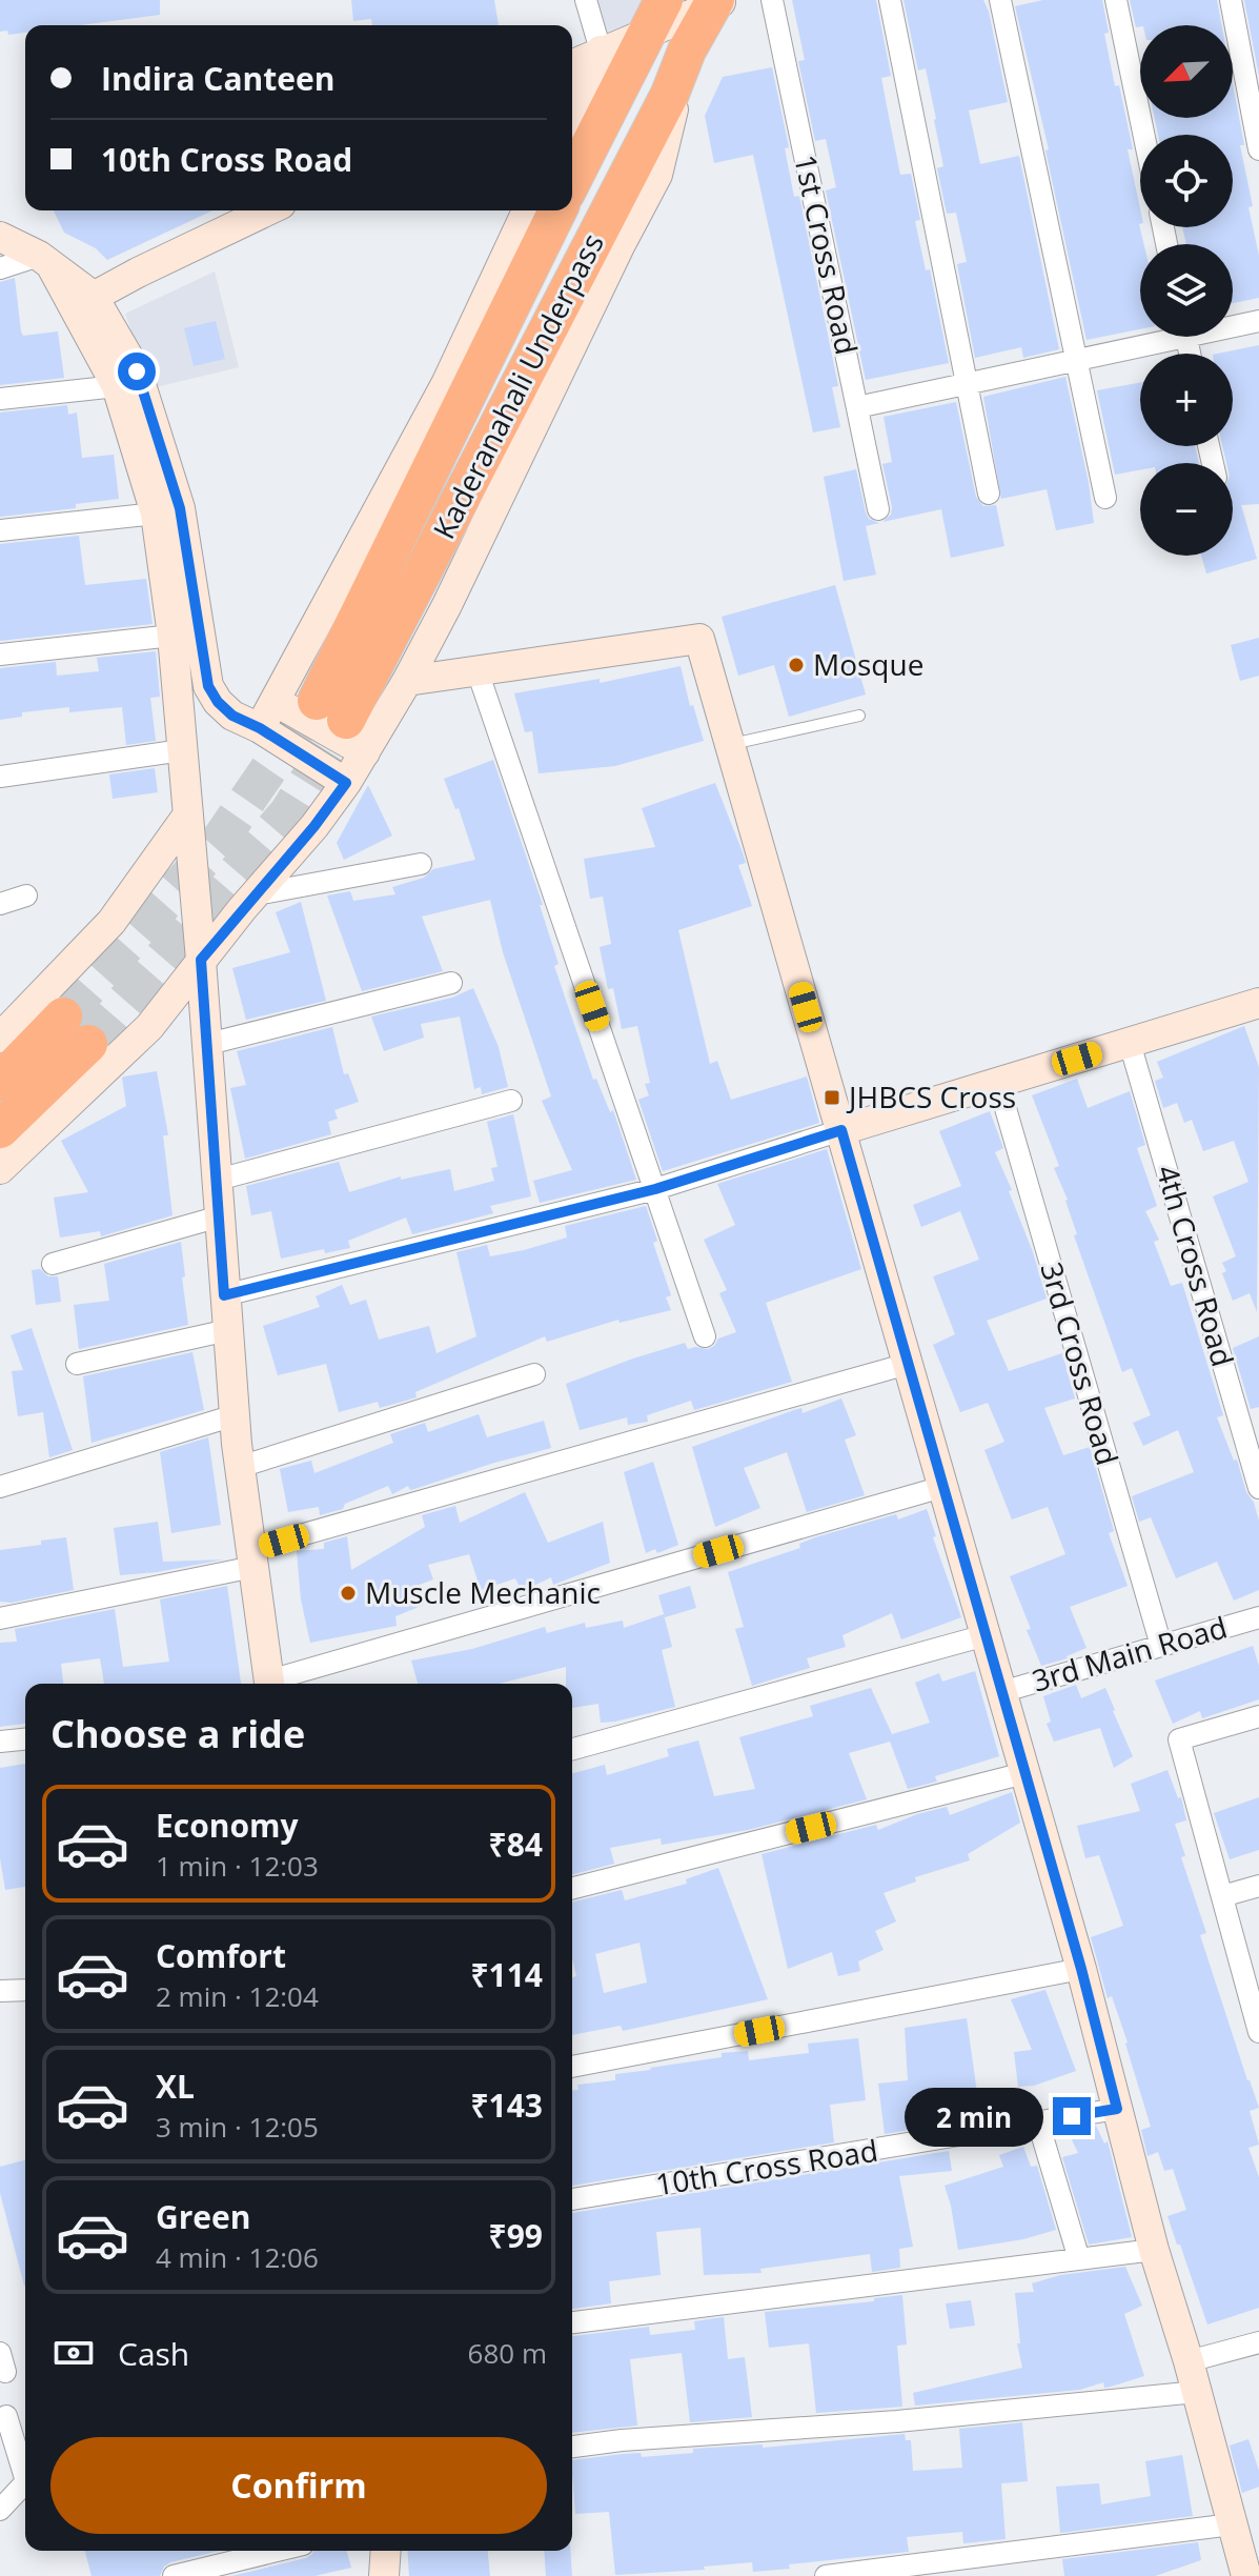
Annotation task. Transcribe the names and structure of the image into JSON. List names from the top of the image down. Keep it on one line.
{"streets":{"highway":["Kaderanahali Underpass"],"street":["1st Cross Road","4th Cross Road","3rd Cross Road","3rd Main Road","10th Cross Road"]},"crossings":[["3rd Cross Road","3rd Main Road"]],"places":{"other":["Mosque","Muscle Mechanic"],"transit":["JHBCS Cross"]},"north":"bottom left","page":{"map_buttons":["+","−"],"banner":["Indira Canteen","10th Cross Road"],"heading":"Choose a ride","list":[{"name":"Economy","note":"1 min · 12:03","value":"₹84"},{"name":"Comfort","note":"2 min · 12:04","value":"₹114"},{"name":"XL","note":"3 min · 12:05","value":"₹143"},{"name":"Green","note":"4 min · 12:06","value":"₹99"}],"bubble":"2 min","pay":["Cash","680 m"],"buttons":"Confirm"}}
